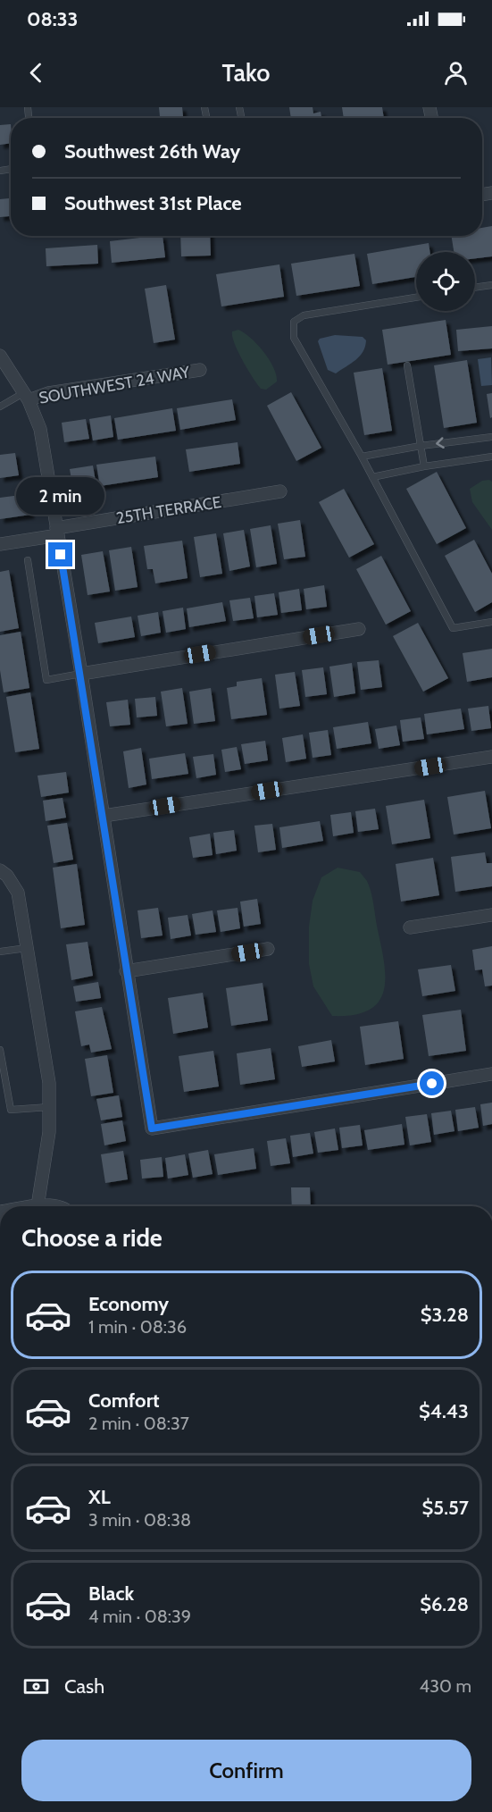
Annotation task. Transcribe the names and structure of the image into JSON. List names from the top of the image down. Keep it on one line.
{"streets":{"street":["SOUTHWEST 24 WAY","25TH TERRACE"]},"page":{"status":"08:33","header":"Tako","banner":["Southwest 26th Way","Southwest 31st Place"],"bubble":"2 min","heading":"Choose a ride","list":[{"name":"Economy","note":"1 min · 08:36","value":"$3.28"},{"name":"Comfort","note":"2 min · 08:37","value":"$4.43"},{"name":"XL","note":"3 min · 08:38","value":"$5.57"},{"name":"Black","note":"4 min · 08:39","value":"$6.28"}],"pay":["Cash","430 m"],"buttons":"Confirm"}}
